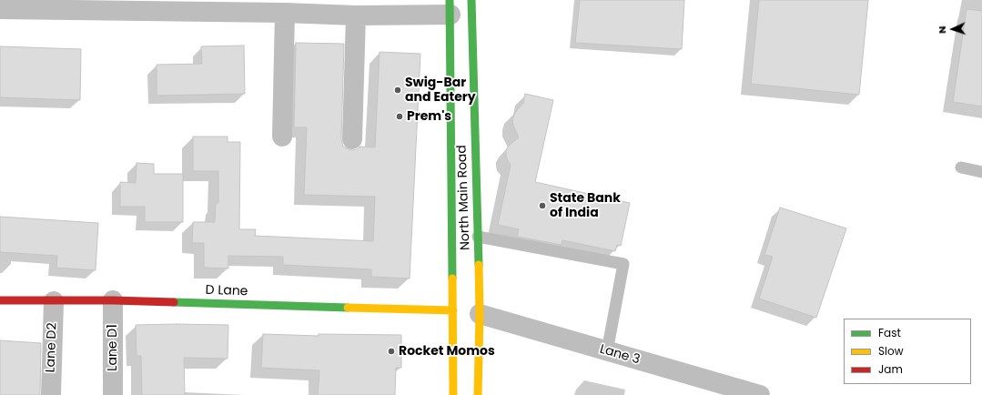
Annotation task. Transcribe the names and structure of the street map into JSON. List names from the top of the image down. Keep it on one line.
{"streets":{"main road":["North Main Road","D Lane"],"street":["Lane D2","Lane D1","Lane 3"]},"crossings":[["North Main Road","D Lane"],["North Main Road","Lane 3"],["D Lane","Lane D2"],["D Lane","Lane D1"]],"places":["Swig-Bar and Eatery","Prem's","State Bank of India","Rocket Momos"],"legend":["Fast","Slow","Jam"],"north":"left"}
